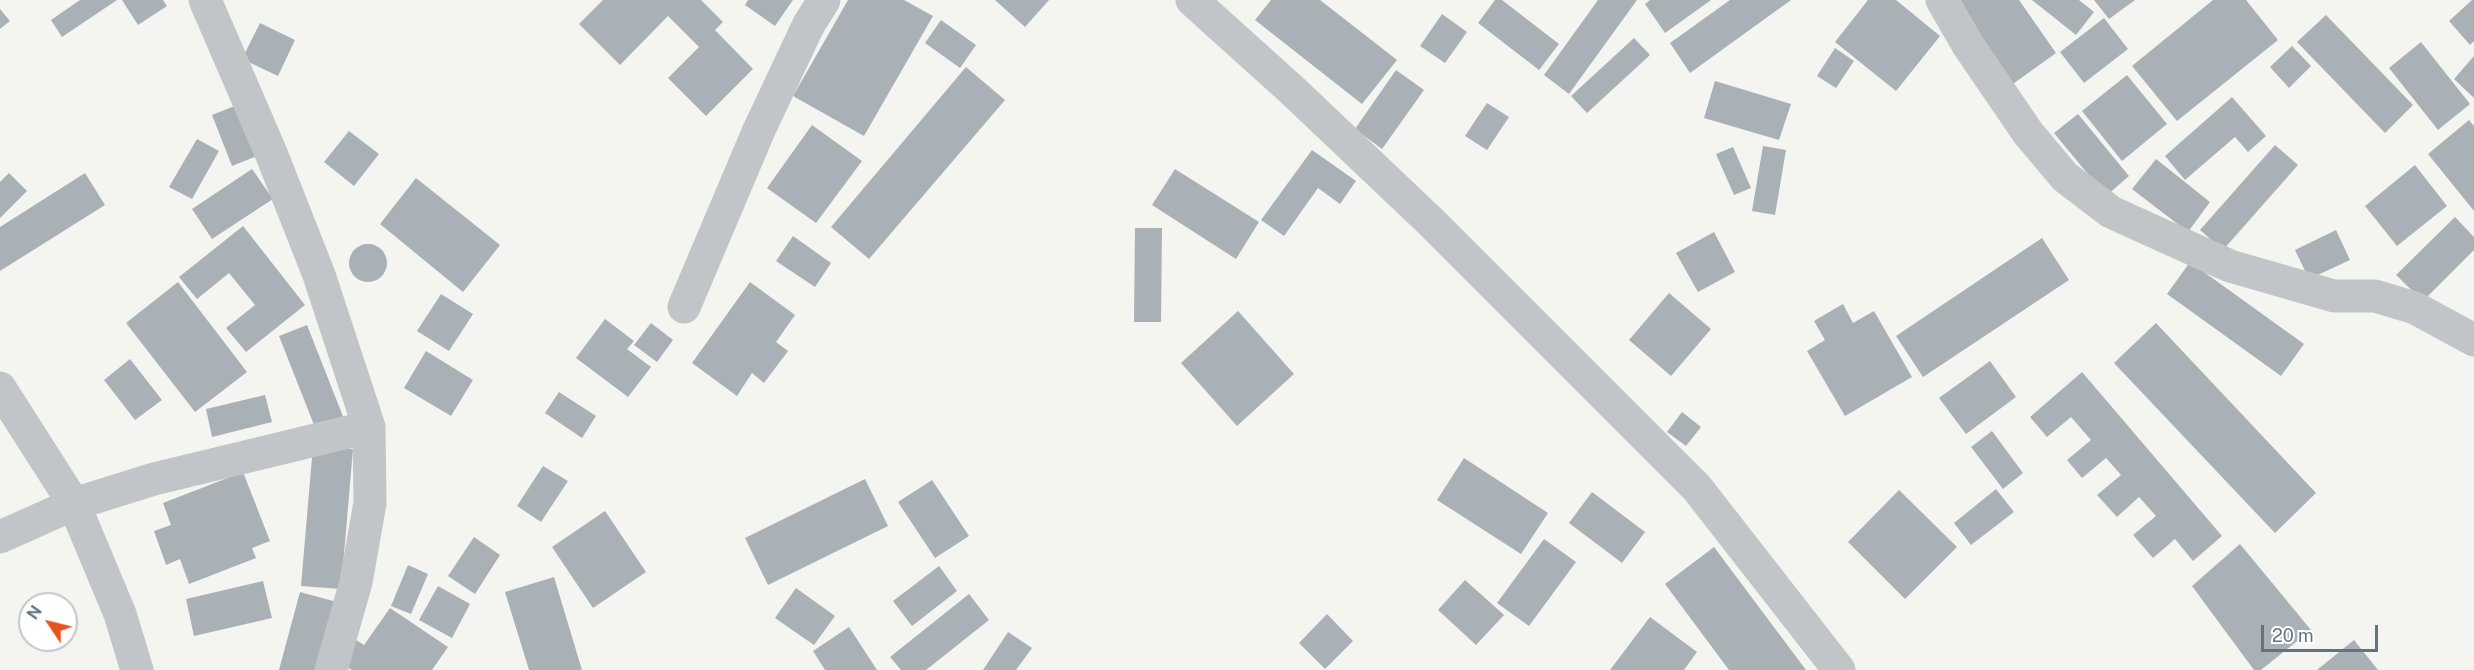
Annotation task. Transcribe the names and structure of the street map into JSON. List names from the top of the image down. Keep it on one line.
{"scale_bar":"20 m","north":"top left"}
